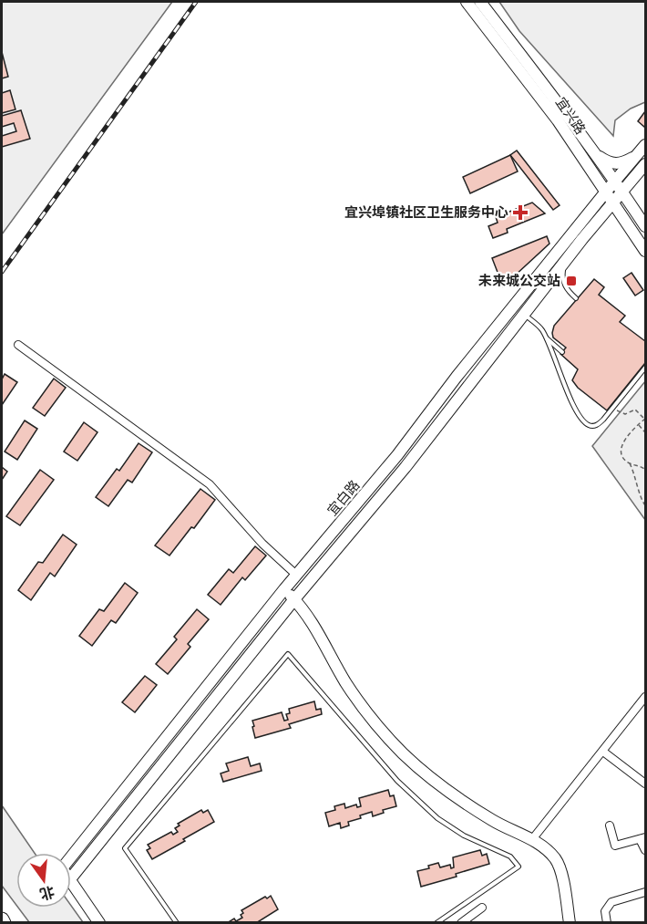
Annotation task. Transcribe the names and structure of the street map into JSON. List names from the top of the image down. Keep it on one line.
{"streets":{"street":["宜兴路","宜白路"]},"crossings":[["宜兴路","宜白路"]],"places":{"health":["宜兴埠镇社区卫生服务中心"],"transit":["未来城公交站"]},"north":"bottom"}
